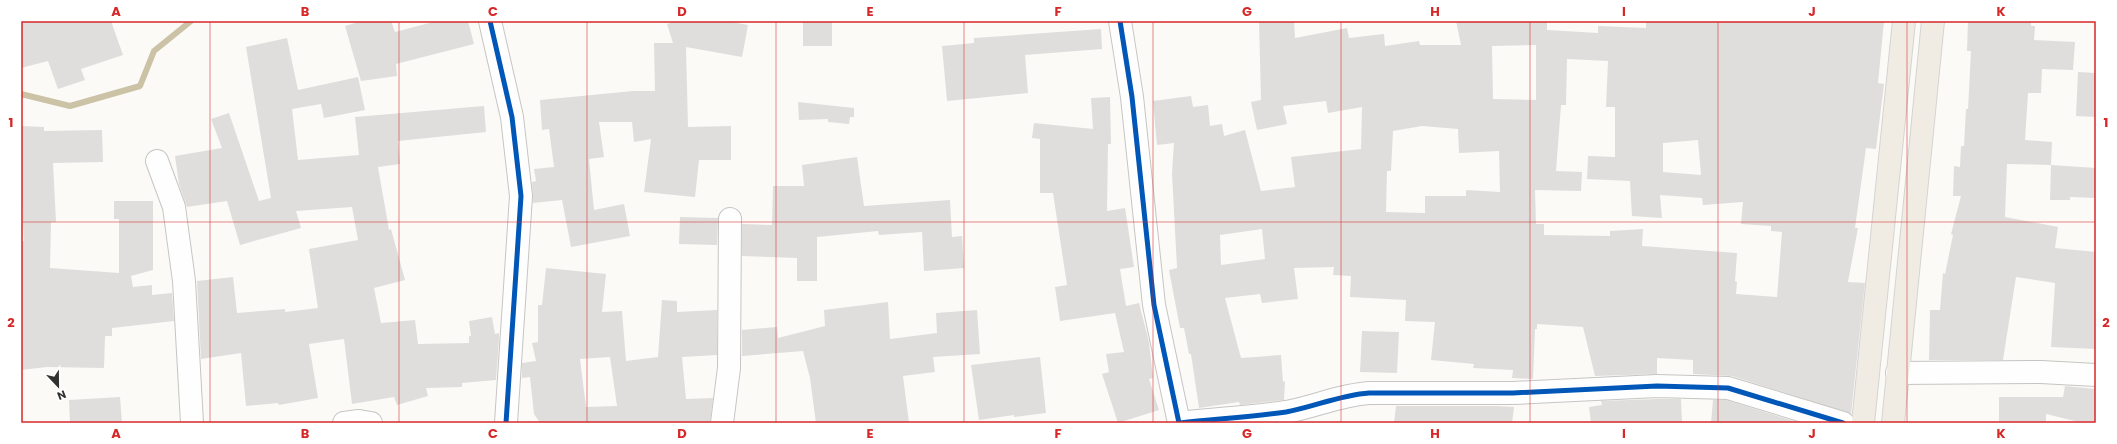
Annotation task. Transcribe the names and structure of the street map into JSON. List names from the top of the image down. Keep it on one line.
{"north":"bottom","grid":{"columns":["A","B","C","D","E","F","G","H","I","J","K"],"rows":["1","2"]}}
